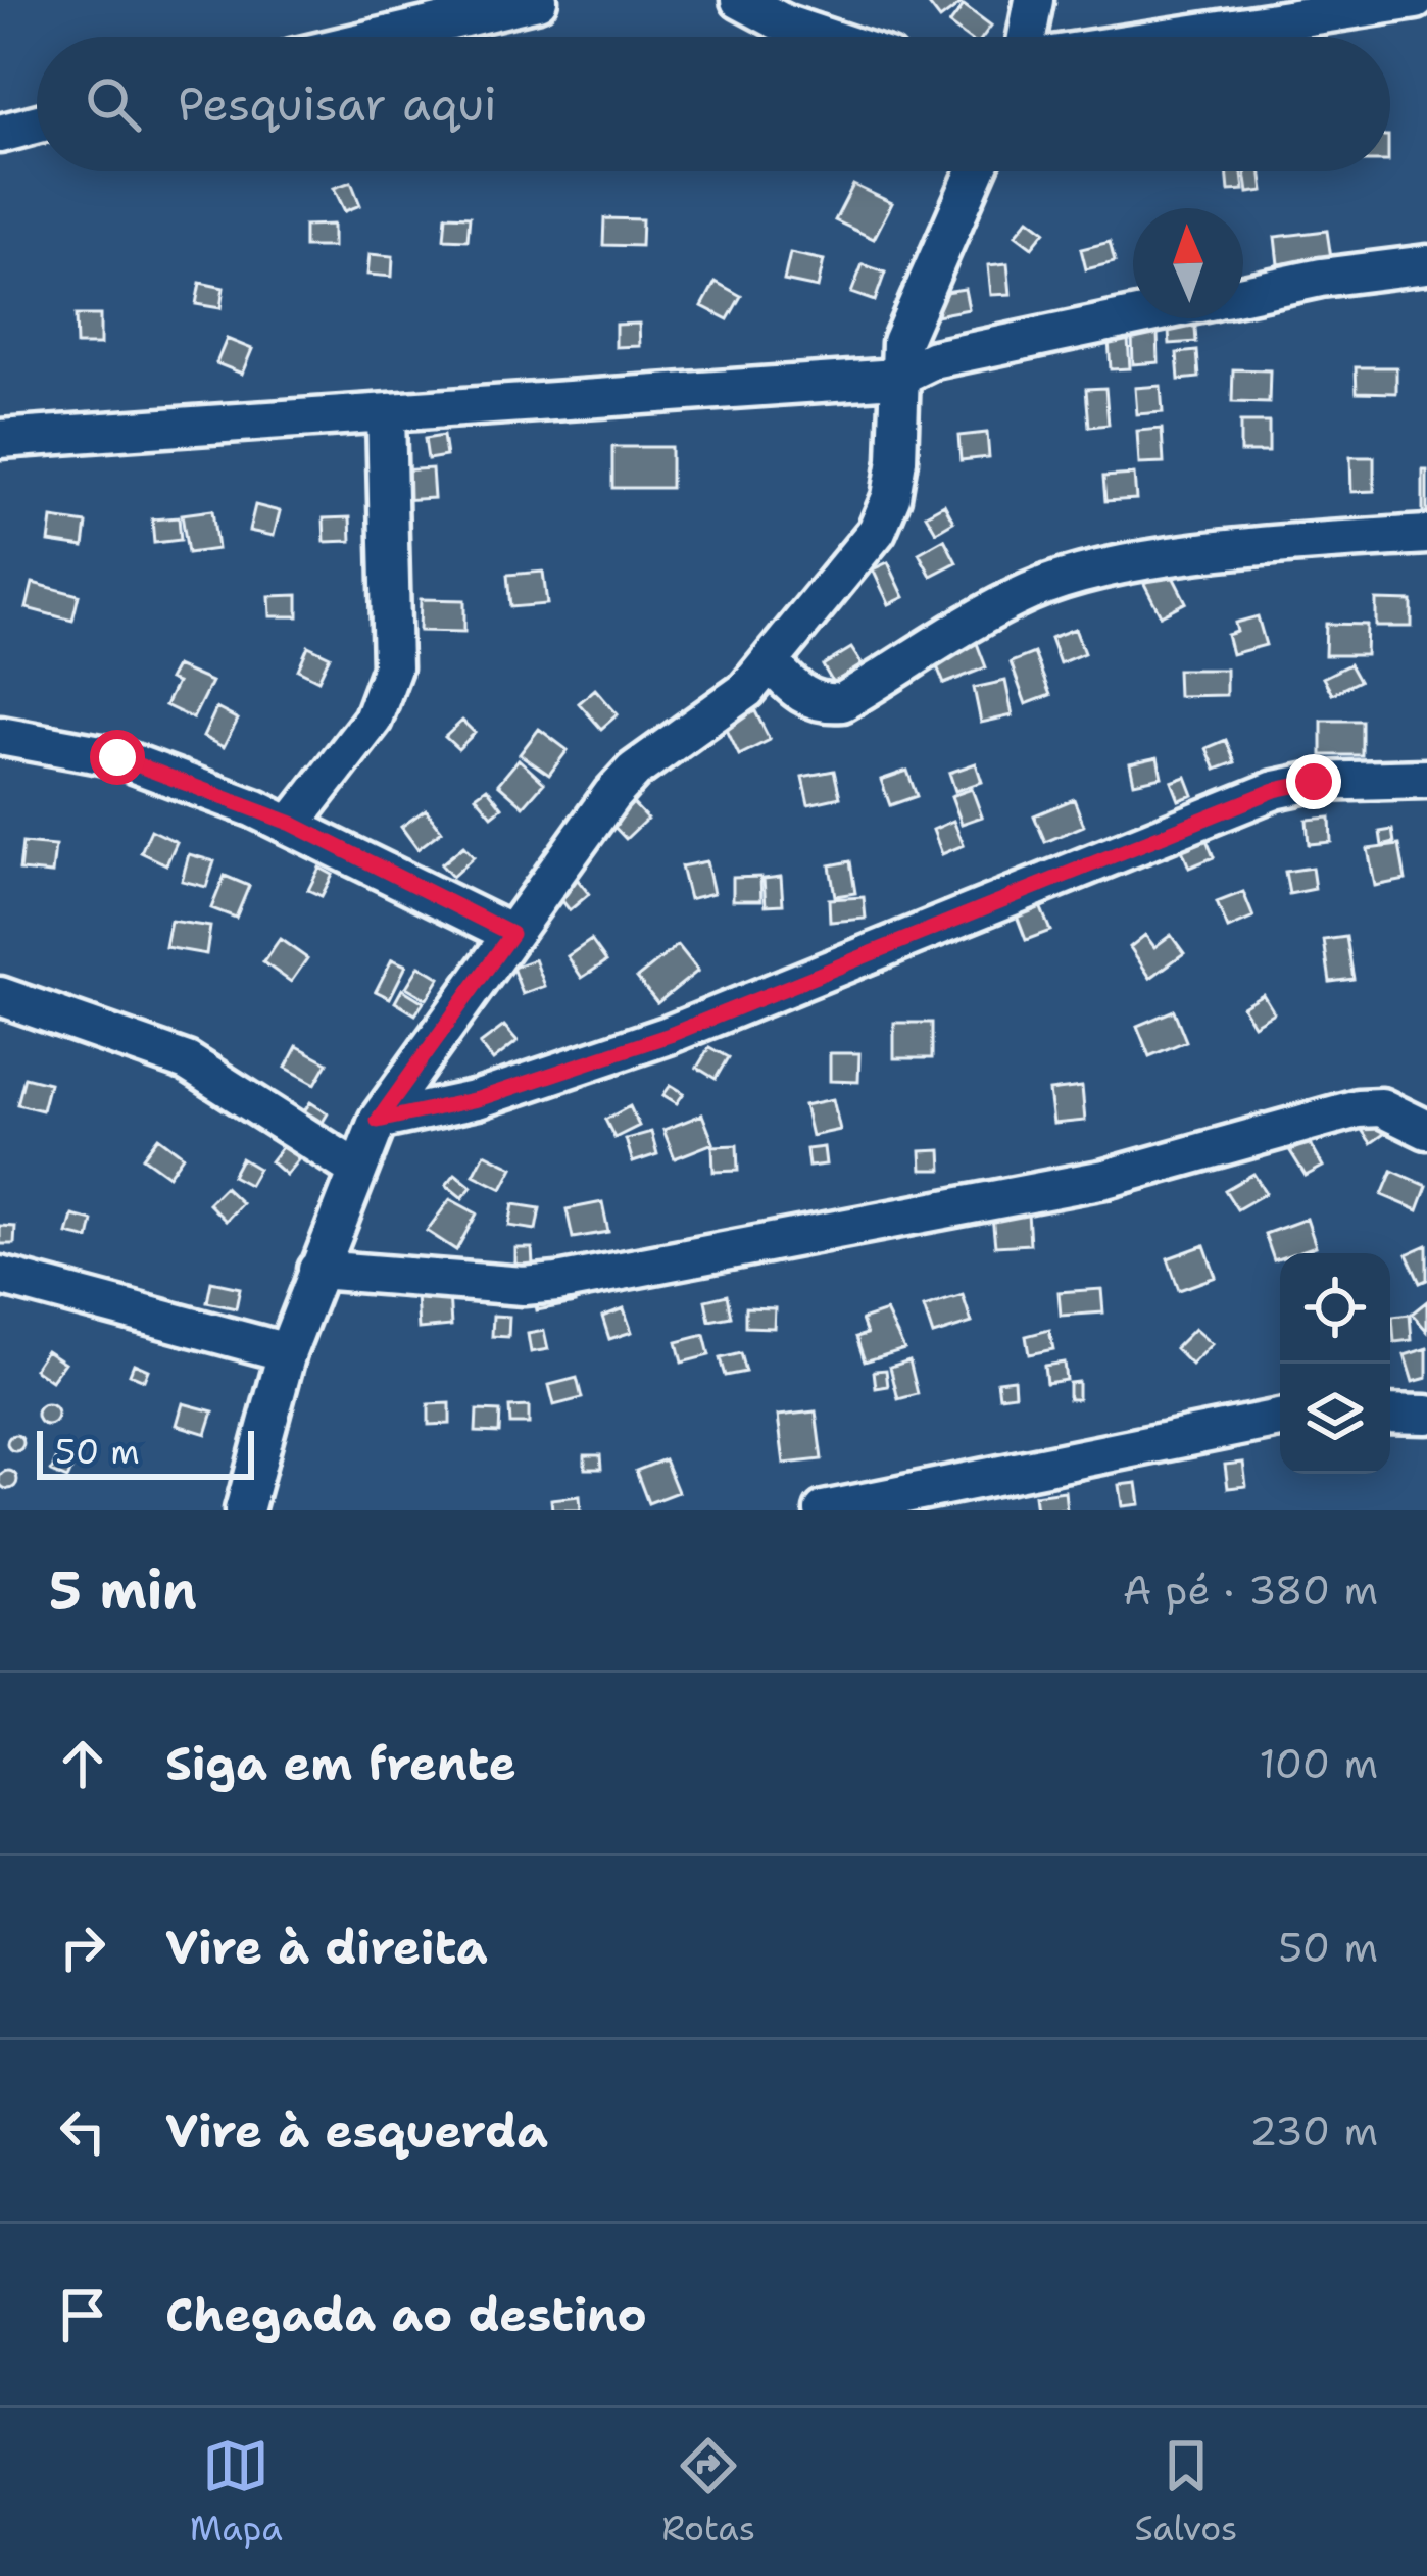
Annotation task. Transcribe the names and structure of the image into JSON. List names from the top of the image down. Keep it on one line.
{"scale_bar":"50 m","north":"top","page":{"search":"Pesquisar aqui","scale":"50 m","heading":["5 min","A pé · 380 m"],"list":[["Siga em frente","100 m"],["Vire à direita","50 m"],["Vire à esquerda","230 m"],"Chegada ao destino"],"nav":["Mapa","Rotas","Salvos"]}}
